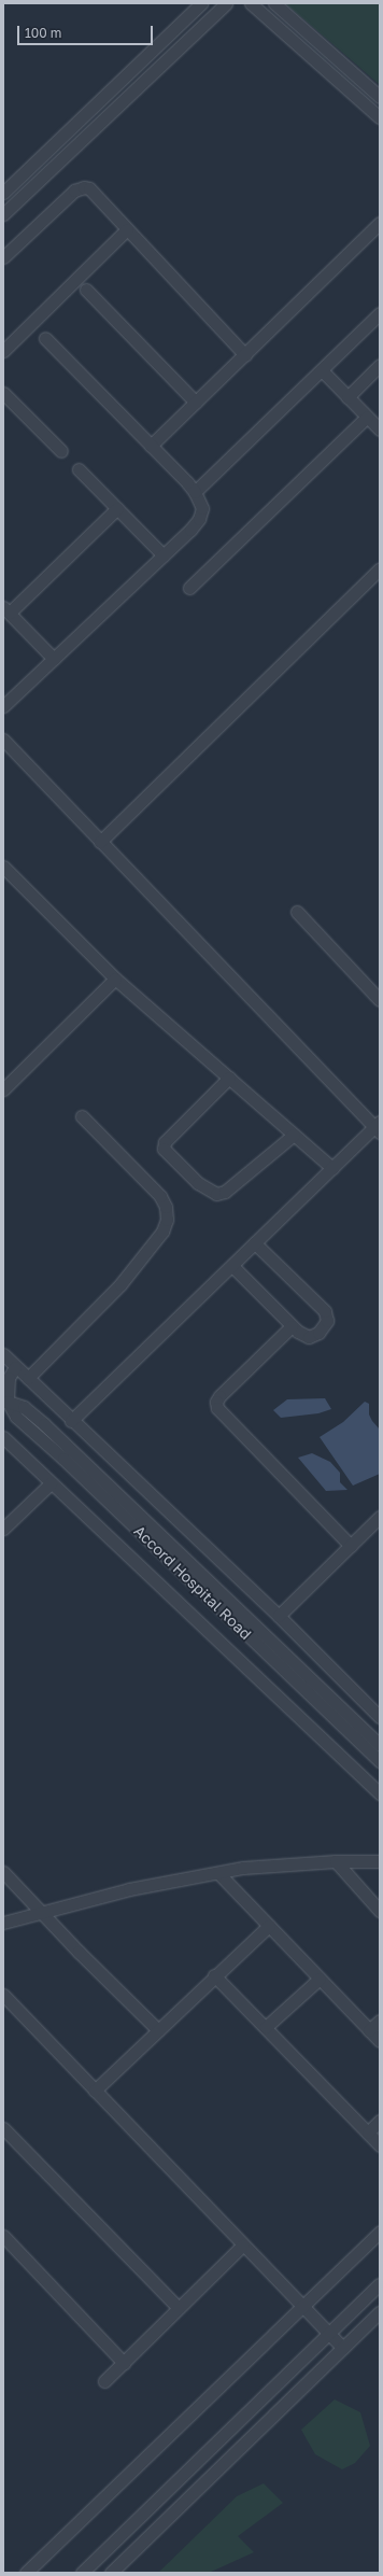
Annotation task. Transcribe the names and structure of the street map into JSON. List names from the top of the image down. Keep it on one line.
{"streets":{"street":["Accord Hospital Road"]},"scale_bar":"100 m"}
